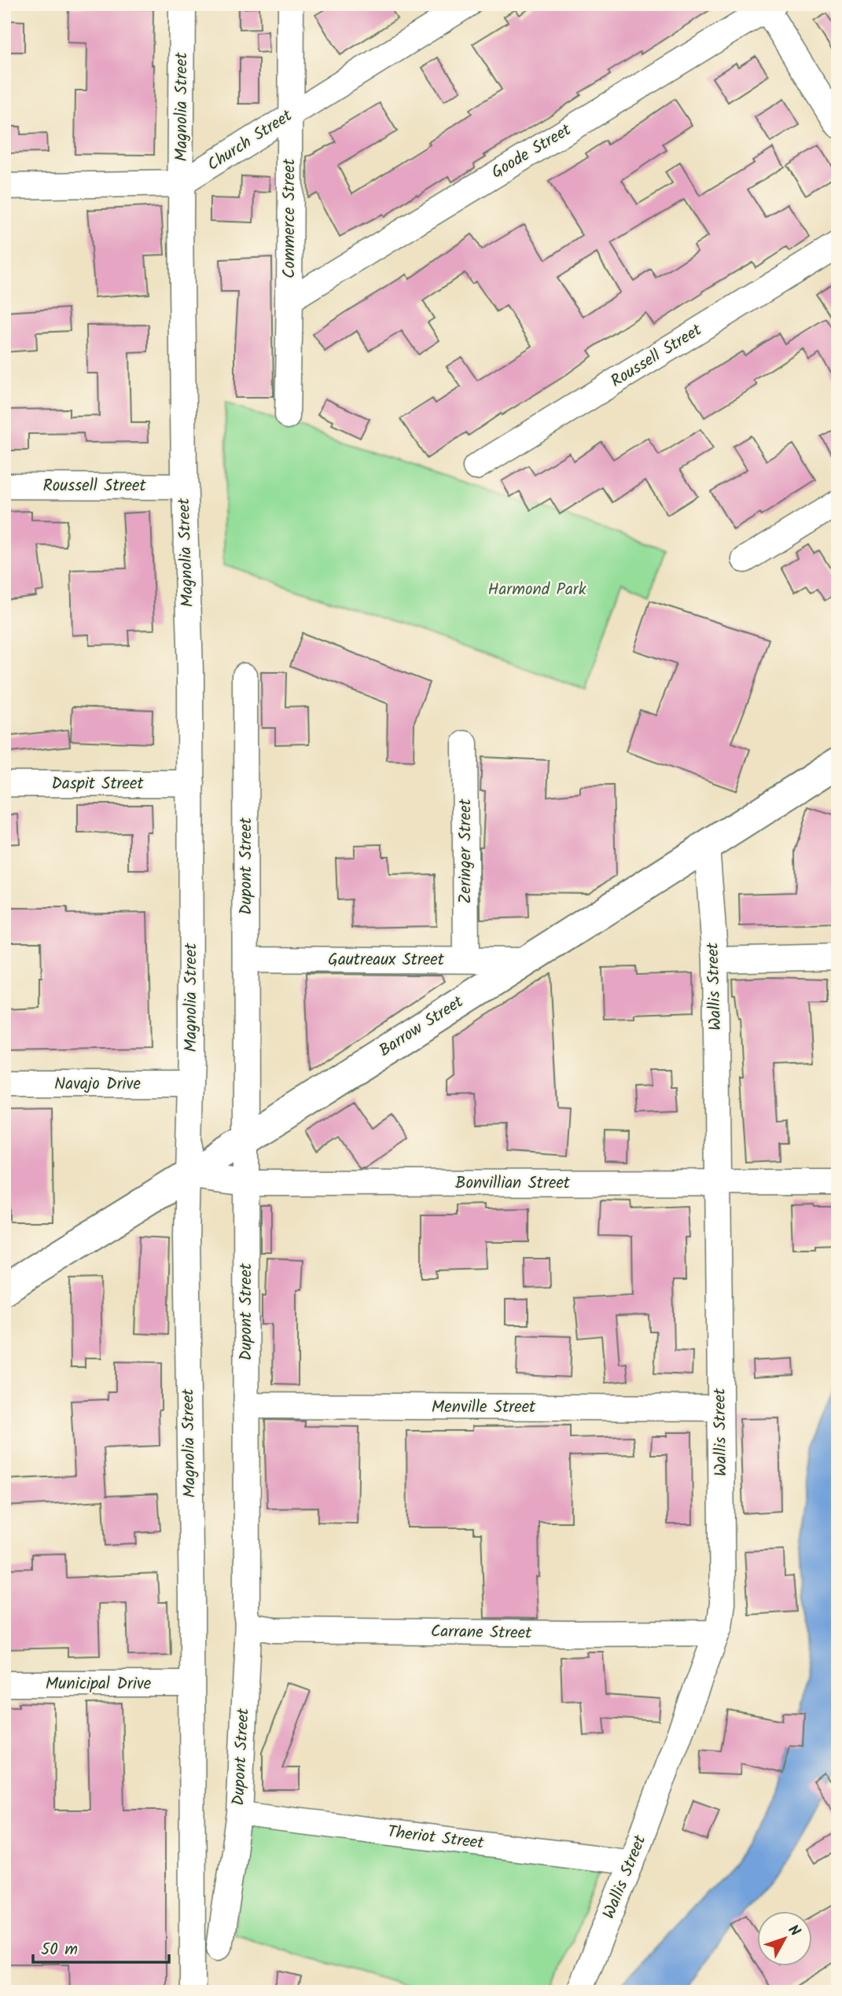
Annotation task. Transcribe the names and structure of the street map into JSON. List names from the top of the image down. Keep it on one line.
{"streets":{"main road":["Barrow Street"],"street":["Magnolia Street","Church Street","Goode Street","Commerce Street","Roussell Street","Daspit Street","Zeringer Street","Dupont Street","Gautreaux Street","Wallis Street","Navajo Drive","Bonvillian Street","Menville Street","Carrane Street","Municipal Drive","Theriot Street"]},"crossings":[["Magnolia Street","Church Street"],["Magnolia Street","Roussell Street"],["Magnolia Street","Daspit Street"],["Magnolia Street","Barrow Street"],["Magnolia Street","Navajo Drive"],["Magnolia Street","Bonvillian Street"],["Magnolia Street","Municipal Drive"],["Church Street","Commerce Street"],["Goode Street","Commerce Street"],["Zeringer Street","Gautreaux Street"],["Dupont Street","Gautreaux Street"],["Dupont Street","Barrow Street"],["Dupont Street","Bonvillian Street"],["Dupont Street","Menville Street"],["Dupont Street","Carrane Street"],["Dupont Street","Theriot Street"],["Gautreaux Street","Barrow Street"],["Wallis Street","Barrow Street"],["Wallis Street","Bonvillian Street"],["Wallis Street","Menville Street"],["Wallis Street","Carrane Street"],["Wallis Street","Theriot Street"],["Barrow Street","Bonvillian Street"]],"parks":["Harmond Park"],"scale_bar":"50 m","north":"top right"}
